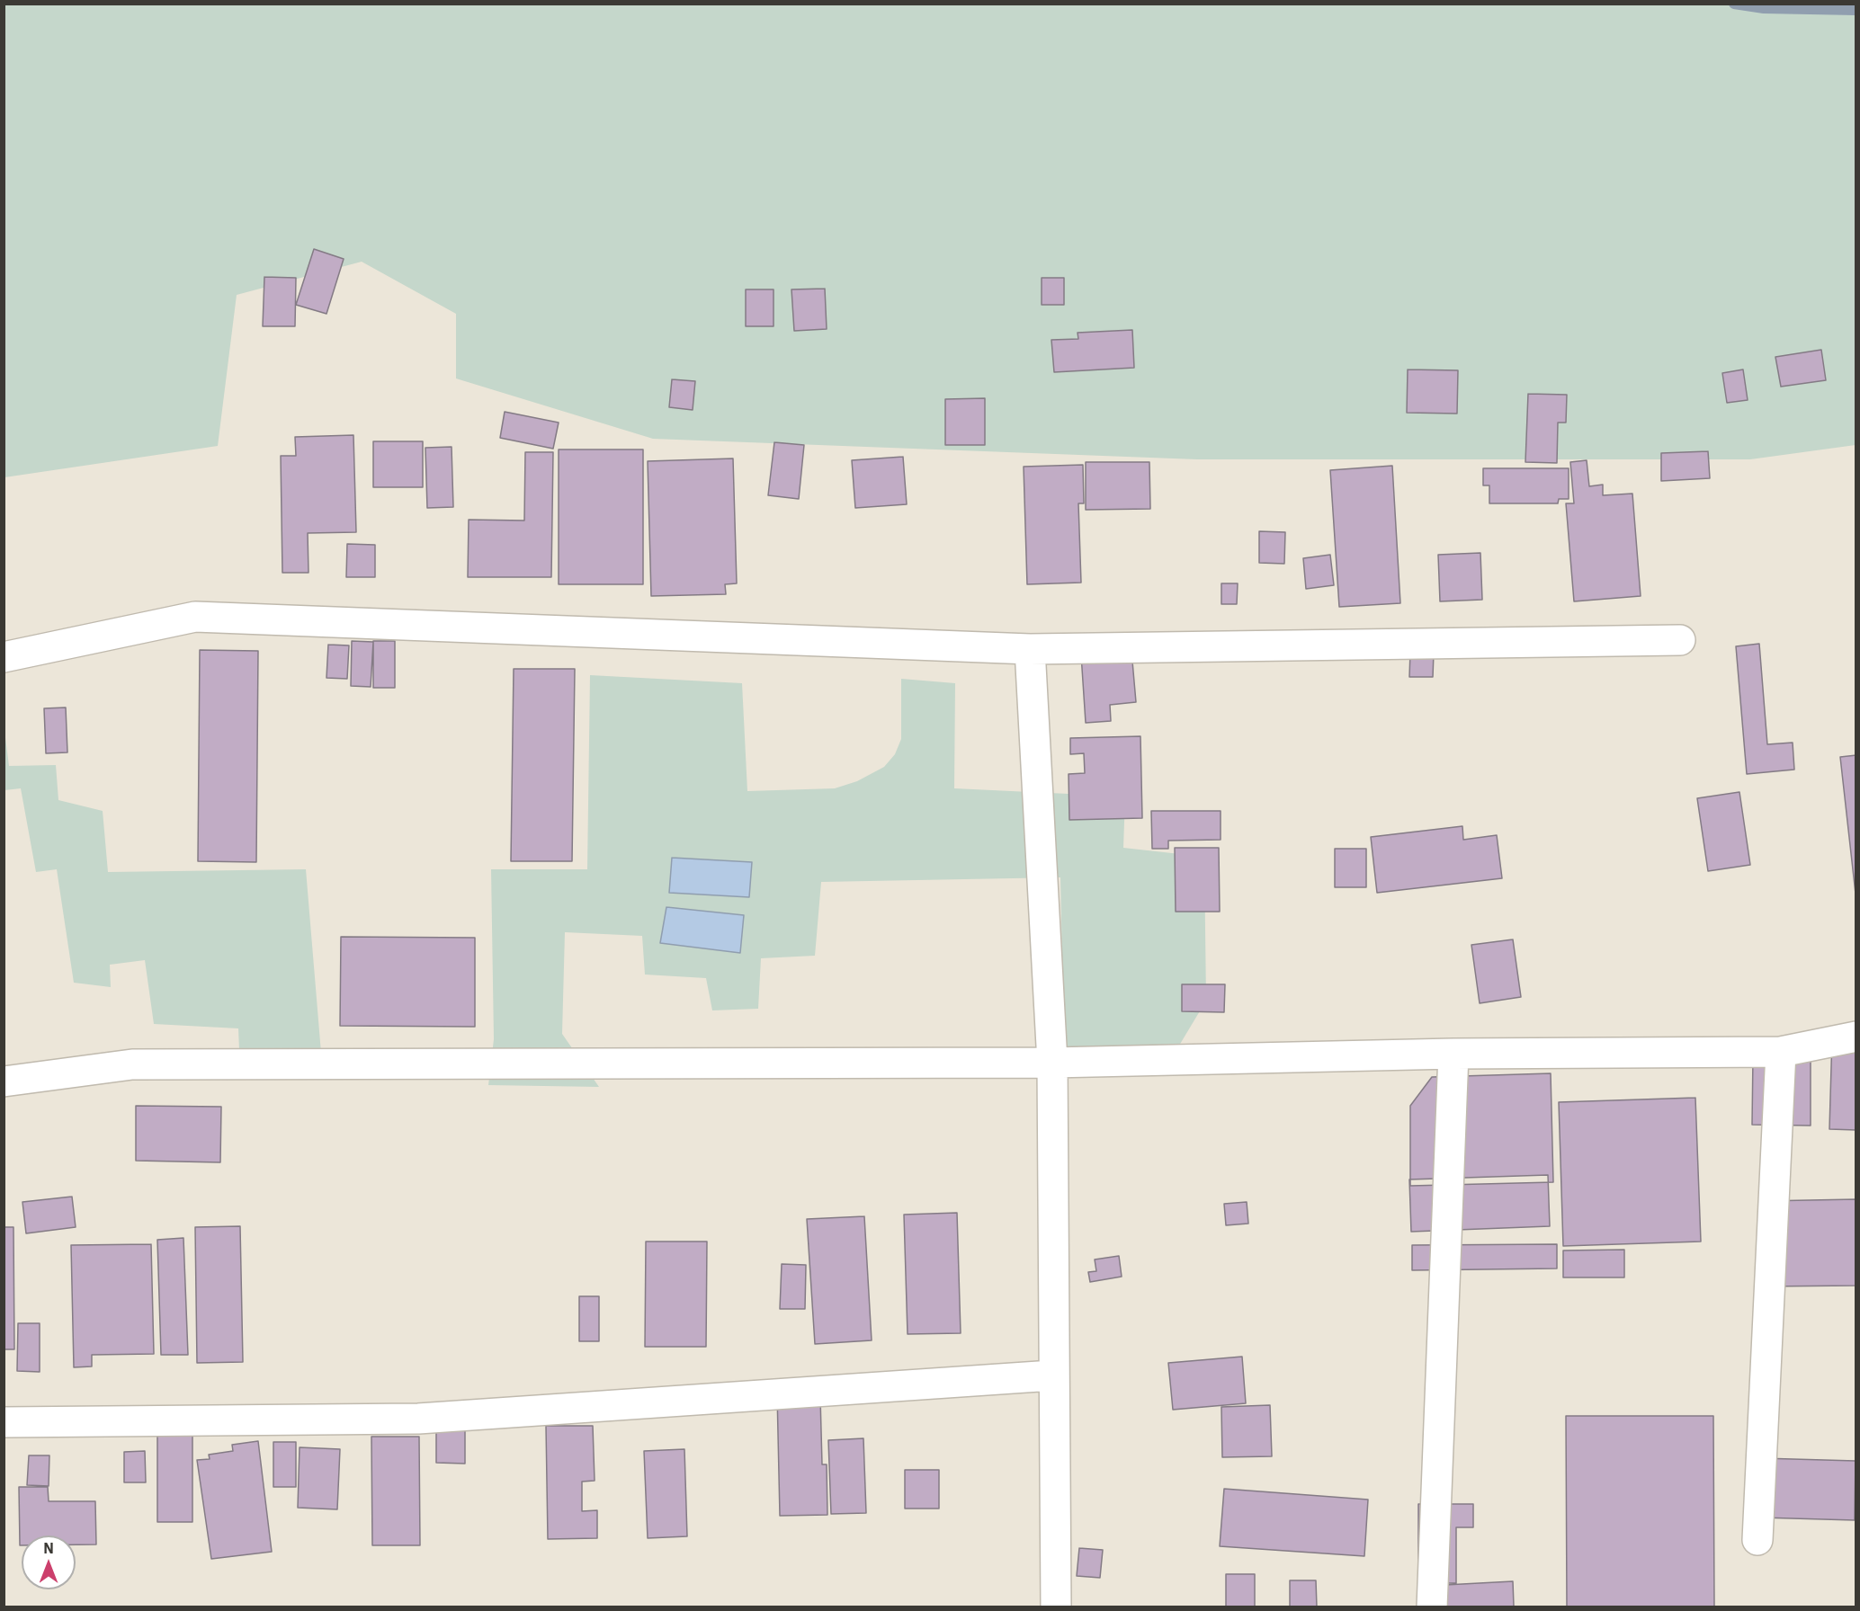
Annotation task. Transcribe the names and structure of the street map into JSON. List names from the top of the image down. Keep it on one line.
{"north":"top"}
